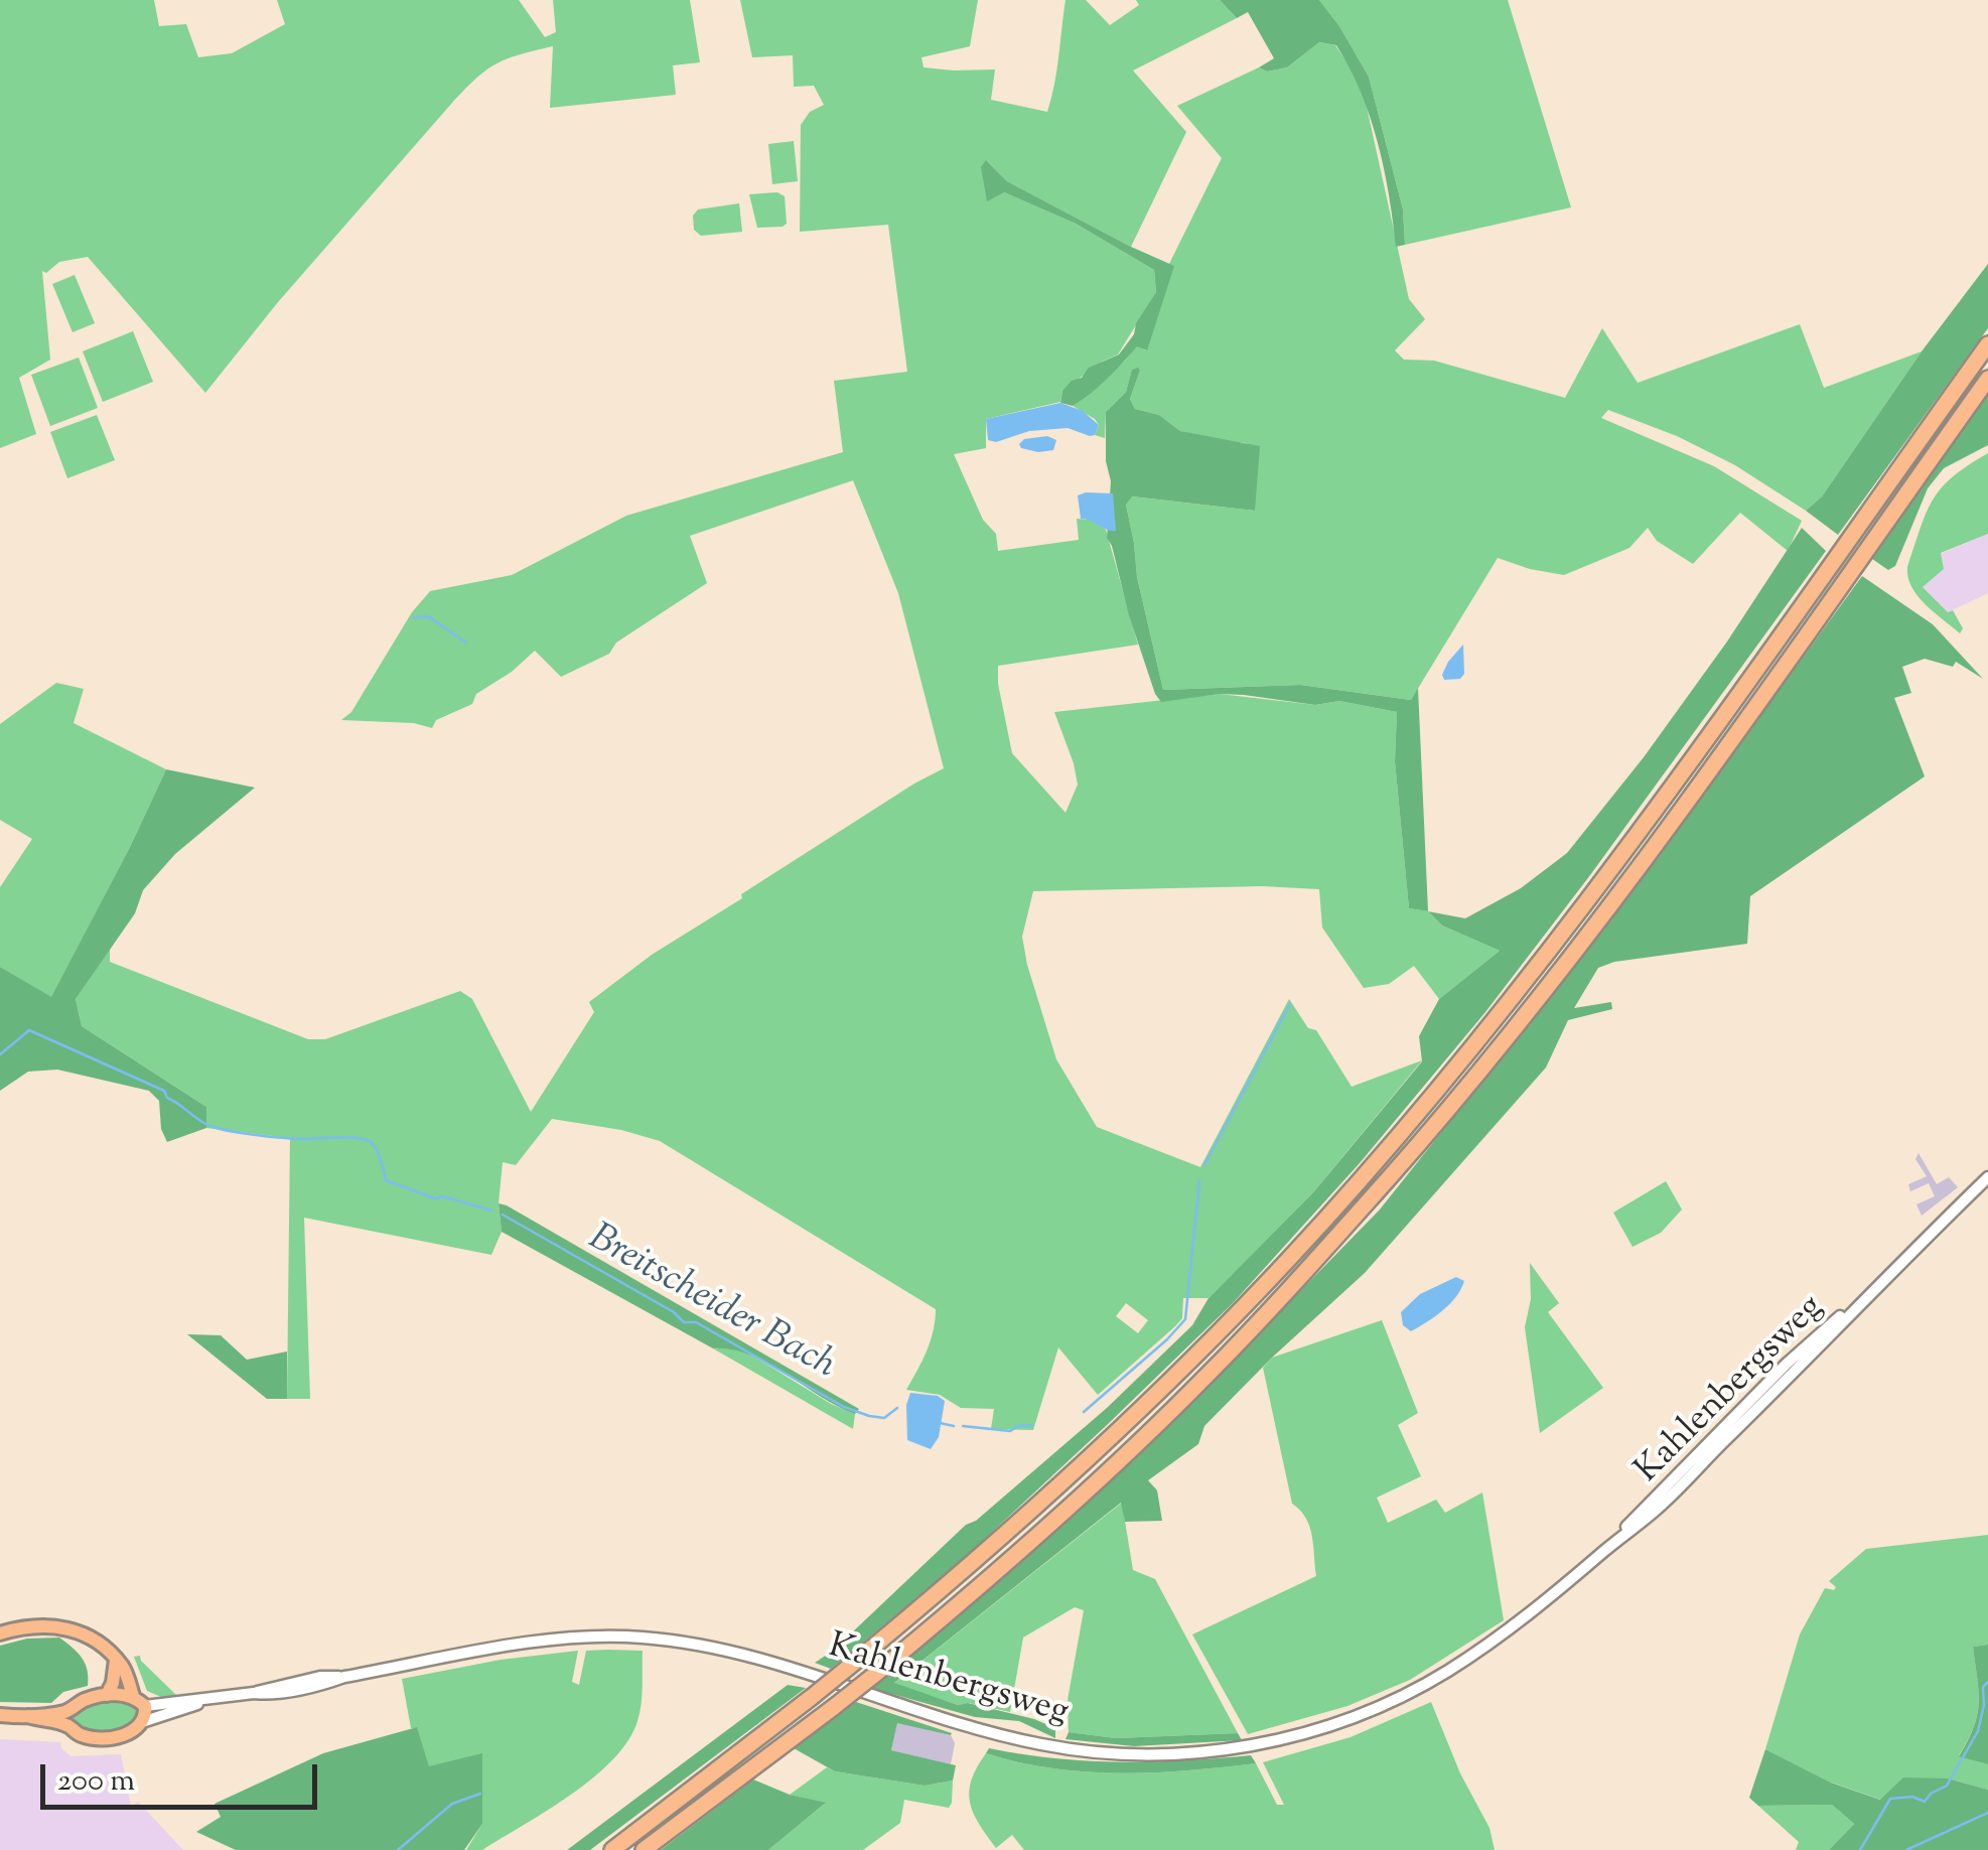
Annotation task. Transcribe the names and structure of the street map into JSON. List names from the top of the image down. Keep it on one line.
{"streets":{"main road":["Kahlenbergsweg"]},"water":["Breitscheider Bach"],"scale_bar":"200 m"}
